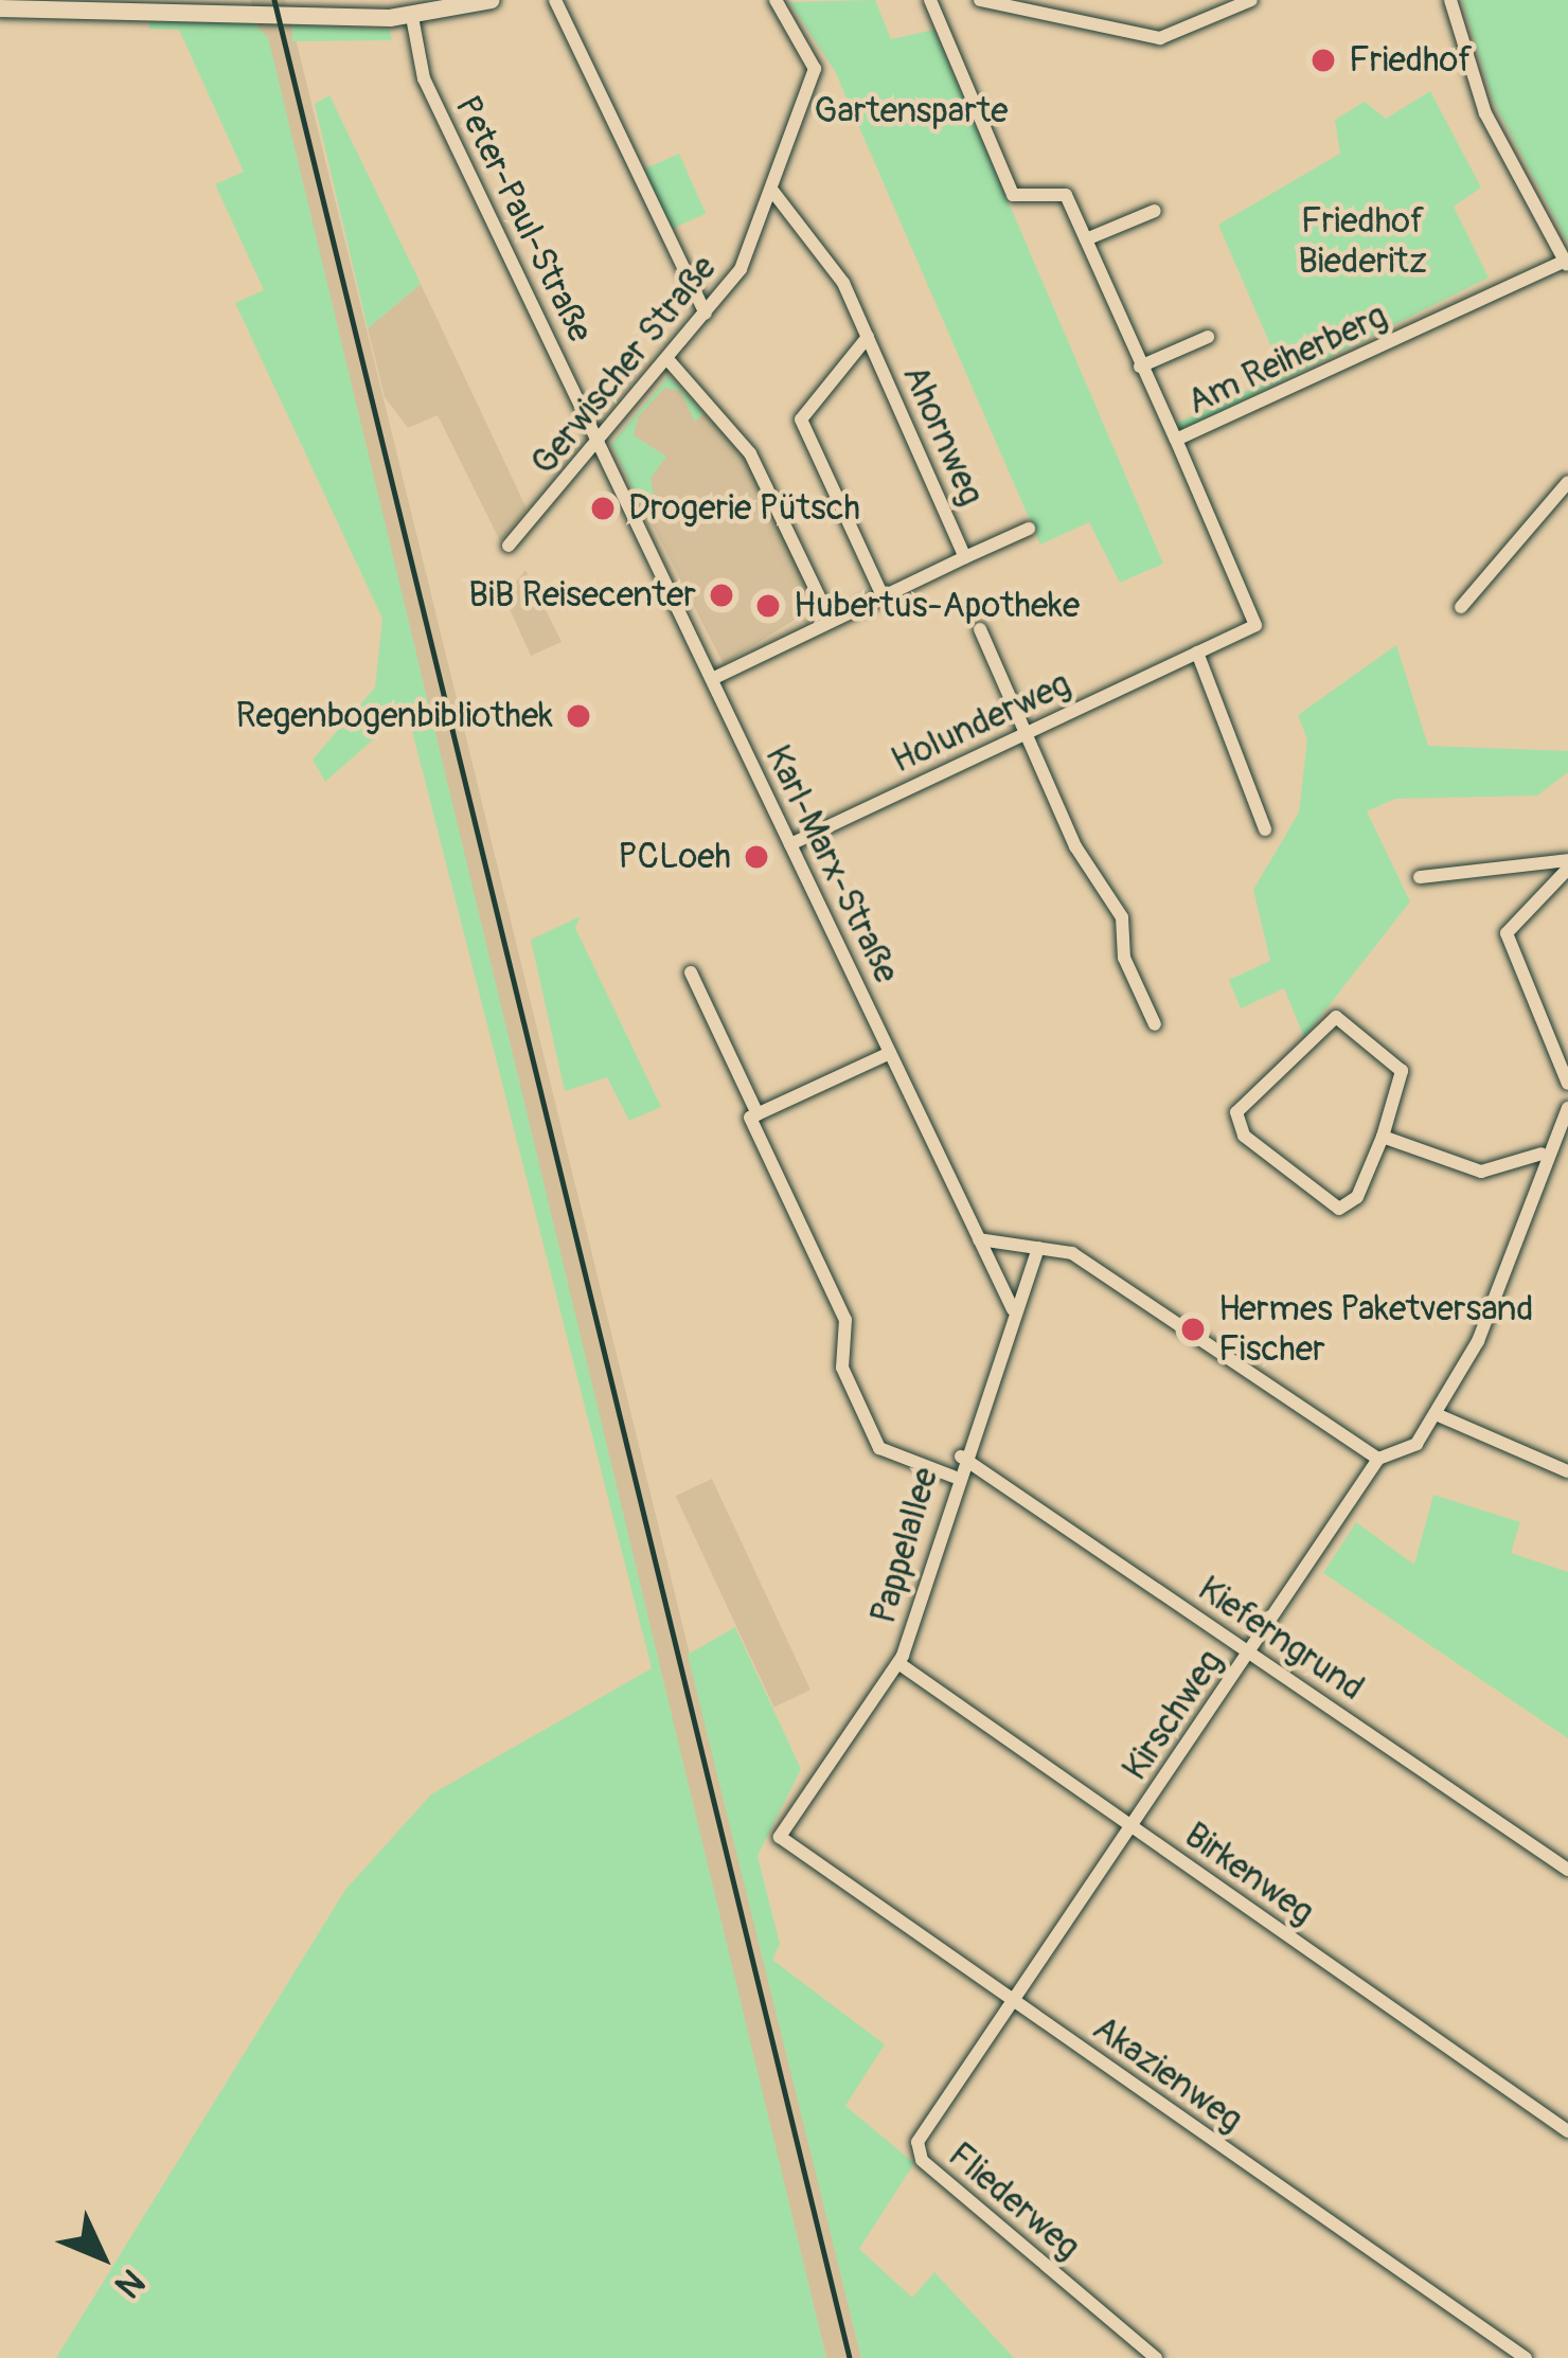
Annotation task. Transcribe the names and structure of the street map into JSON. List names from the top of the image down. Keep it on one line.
{"streets":{"street":["Peter-Paul-Straße","Am Reiherberg","Gerwischer Straße","Ahornweg","Holunderweg","Karl-Marx-Straße","Pappelallee","Kieferngrund","Kirschweg","Birkenweg","Akazienweg","Fliederweg"]},"crossings":[["Peter-Paul-Straße","Gerwischer Straße"],["Peter-Paul-Straße","Karl-Marx-Straße"],["Am Reiherberg","Holunderweg"],["Gerwischer Straße","Ahornweg"],["Gerwischer Straße","Karl-Marx-Straße"],["Ahornweg","Karl-Marx-Straße"],["Holunderweg","Karl-Marx-Straße"],["Karl-Marx-Straße","Pappelallee"],["Pappelallee","Kieferngrund"],["Pappelallee","Birkenweg"],["Pappelallee","Akazienweg"],["Kieferngrund","Kirschweg"],["Kirschweg","Birkenweg"],["Kirschweg","Akazienweg"],["Kirschweg","Fliederweg"],["Akazienweg","Fliederweg"]],"parks":["Gartensparte","Friedhof Biederitz"],"places":["Friedhof","Drogerie Pütsch","BiB Reisecenter","Hubertus-Apotheke","Regenbogenbibliothek","PCLoeh","Hermes Paketversand Fischer"],"north":"bottom right"}
